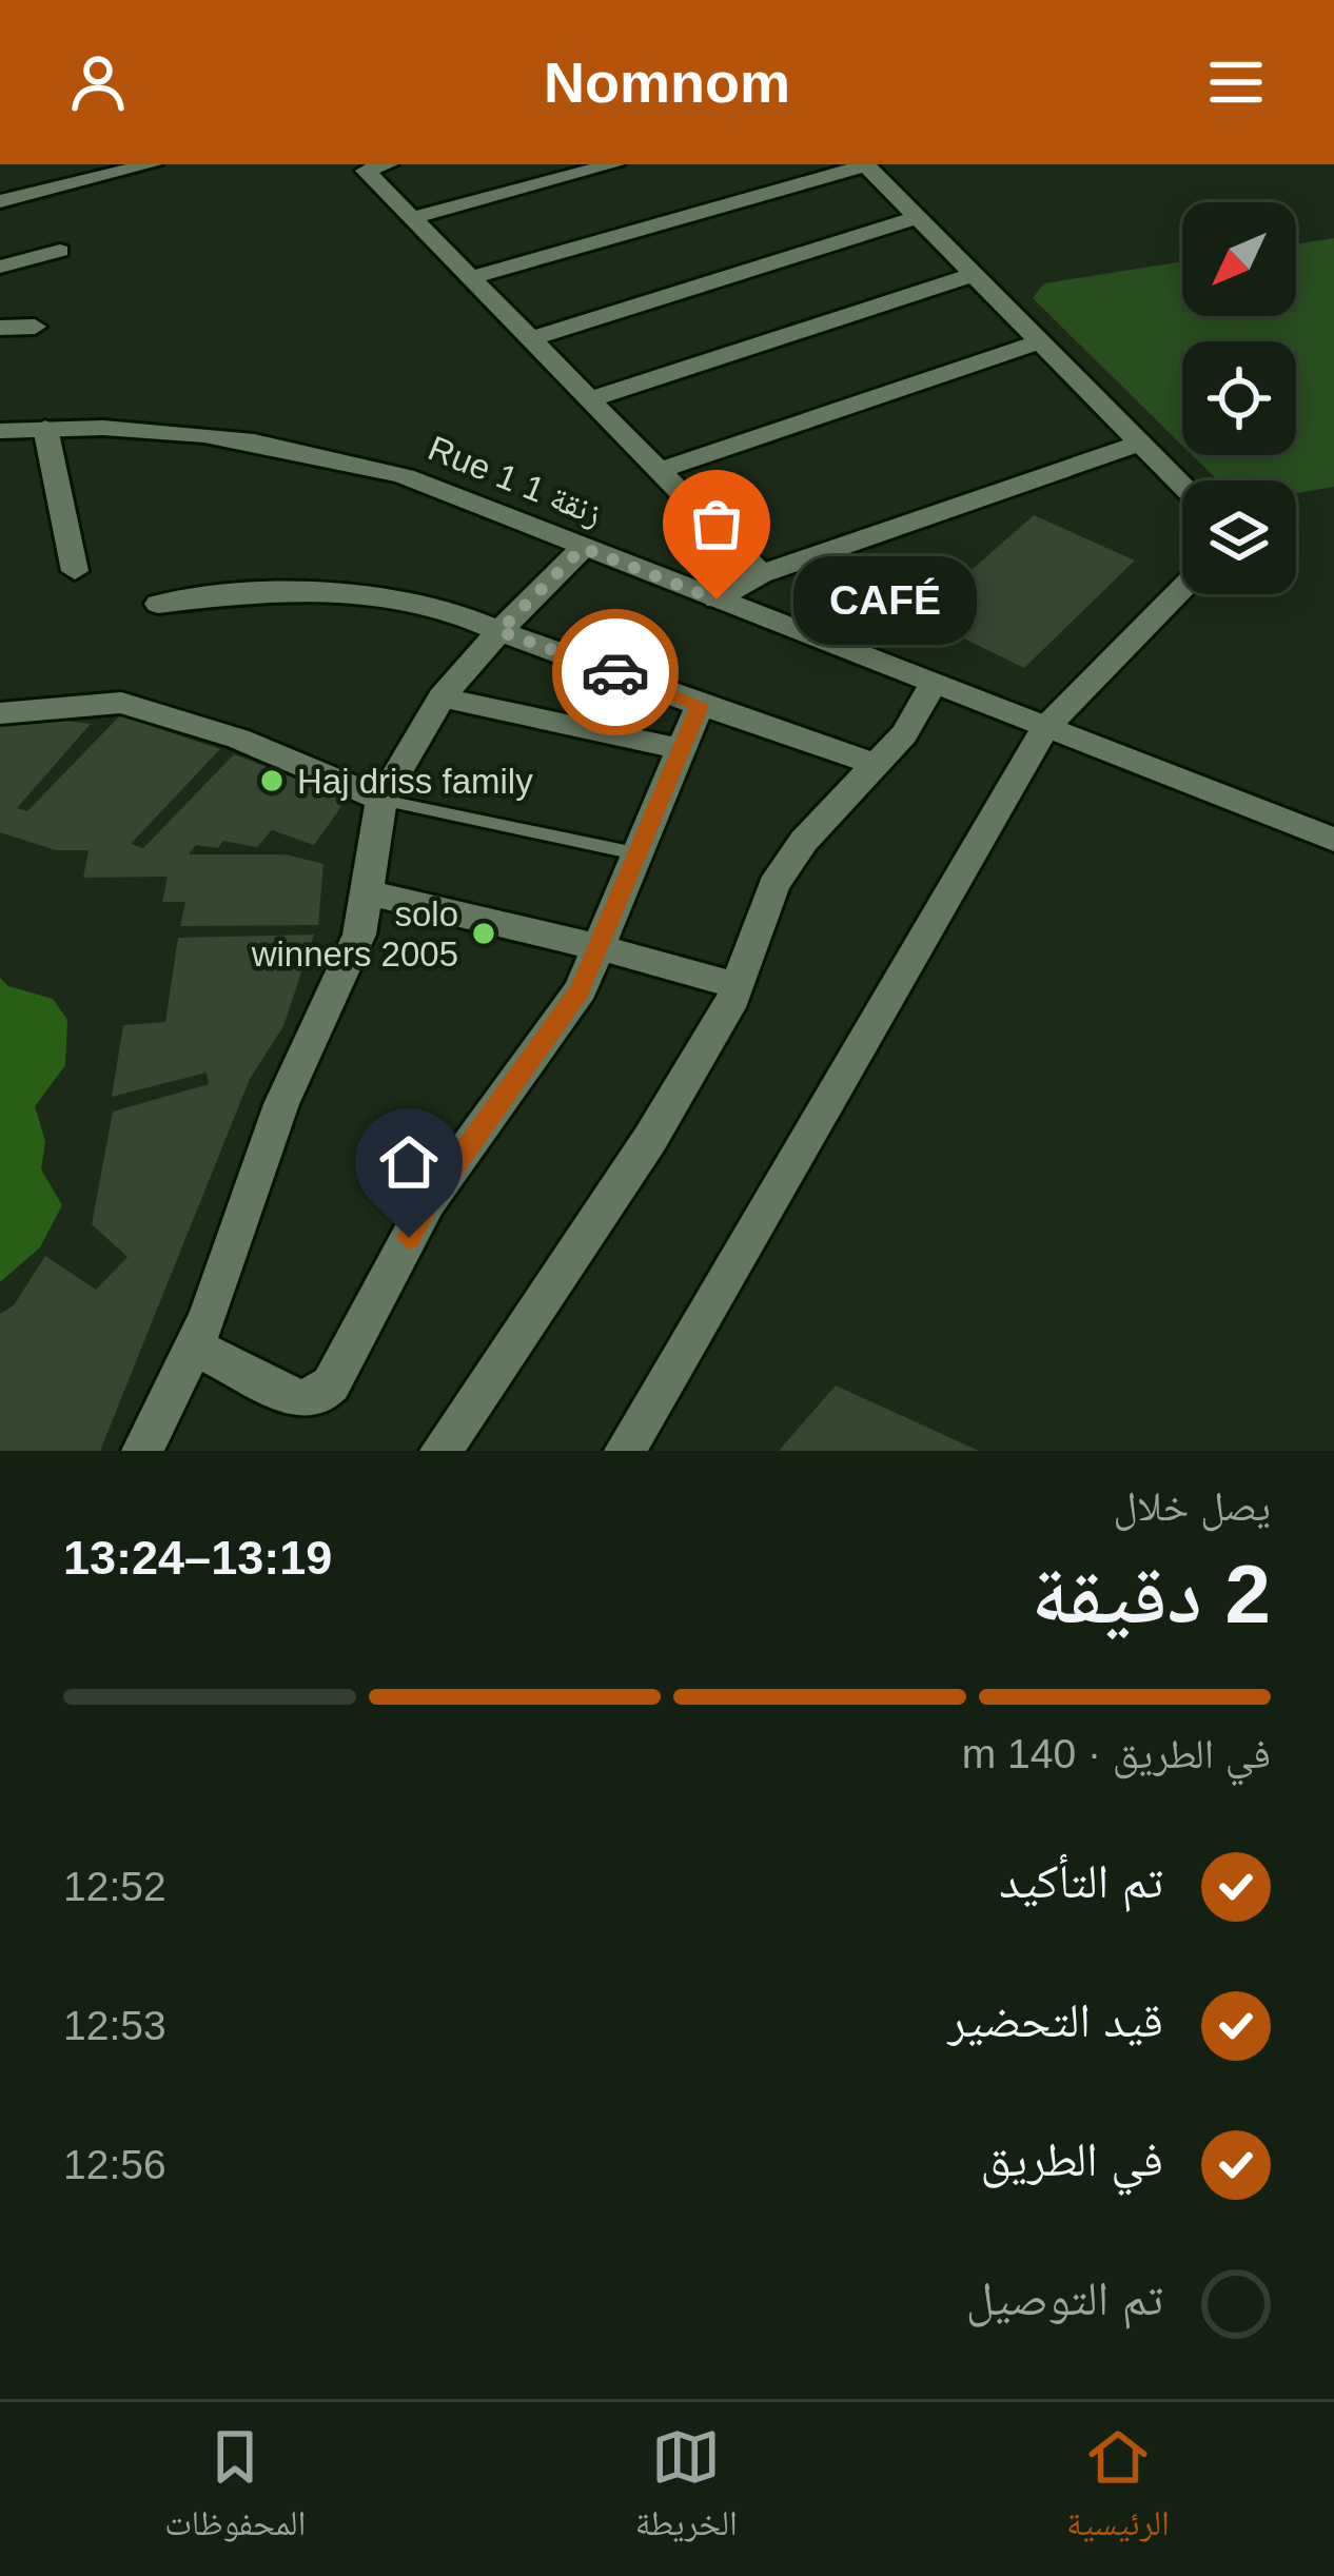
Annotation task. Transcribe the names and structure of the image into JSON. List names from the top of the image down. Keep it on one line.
{"streets":{"street":["Rue 1 زنقة 1"]},"places":["CAFÉ","Haj driss family","solo winners 2005"],"north":"bottom left","page":{"header":"Nomnom","bubble":"CAFÉ","heading":["2 دقيقة","يصل خلال","13:19–13:24"],"bar":"في الطريق · 140 m","list":[["تم التأكيد","12:52"],["قيد التحضير","12:53"],["في الطريق","12:56"],"تم التوصيل"],"tabs":["الرئيسية","الخريطة","المحفوظات"]}}
